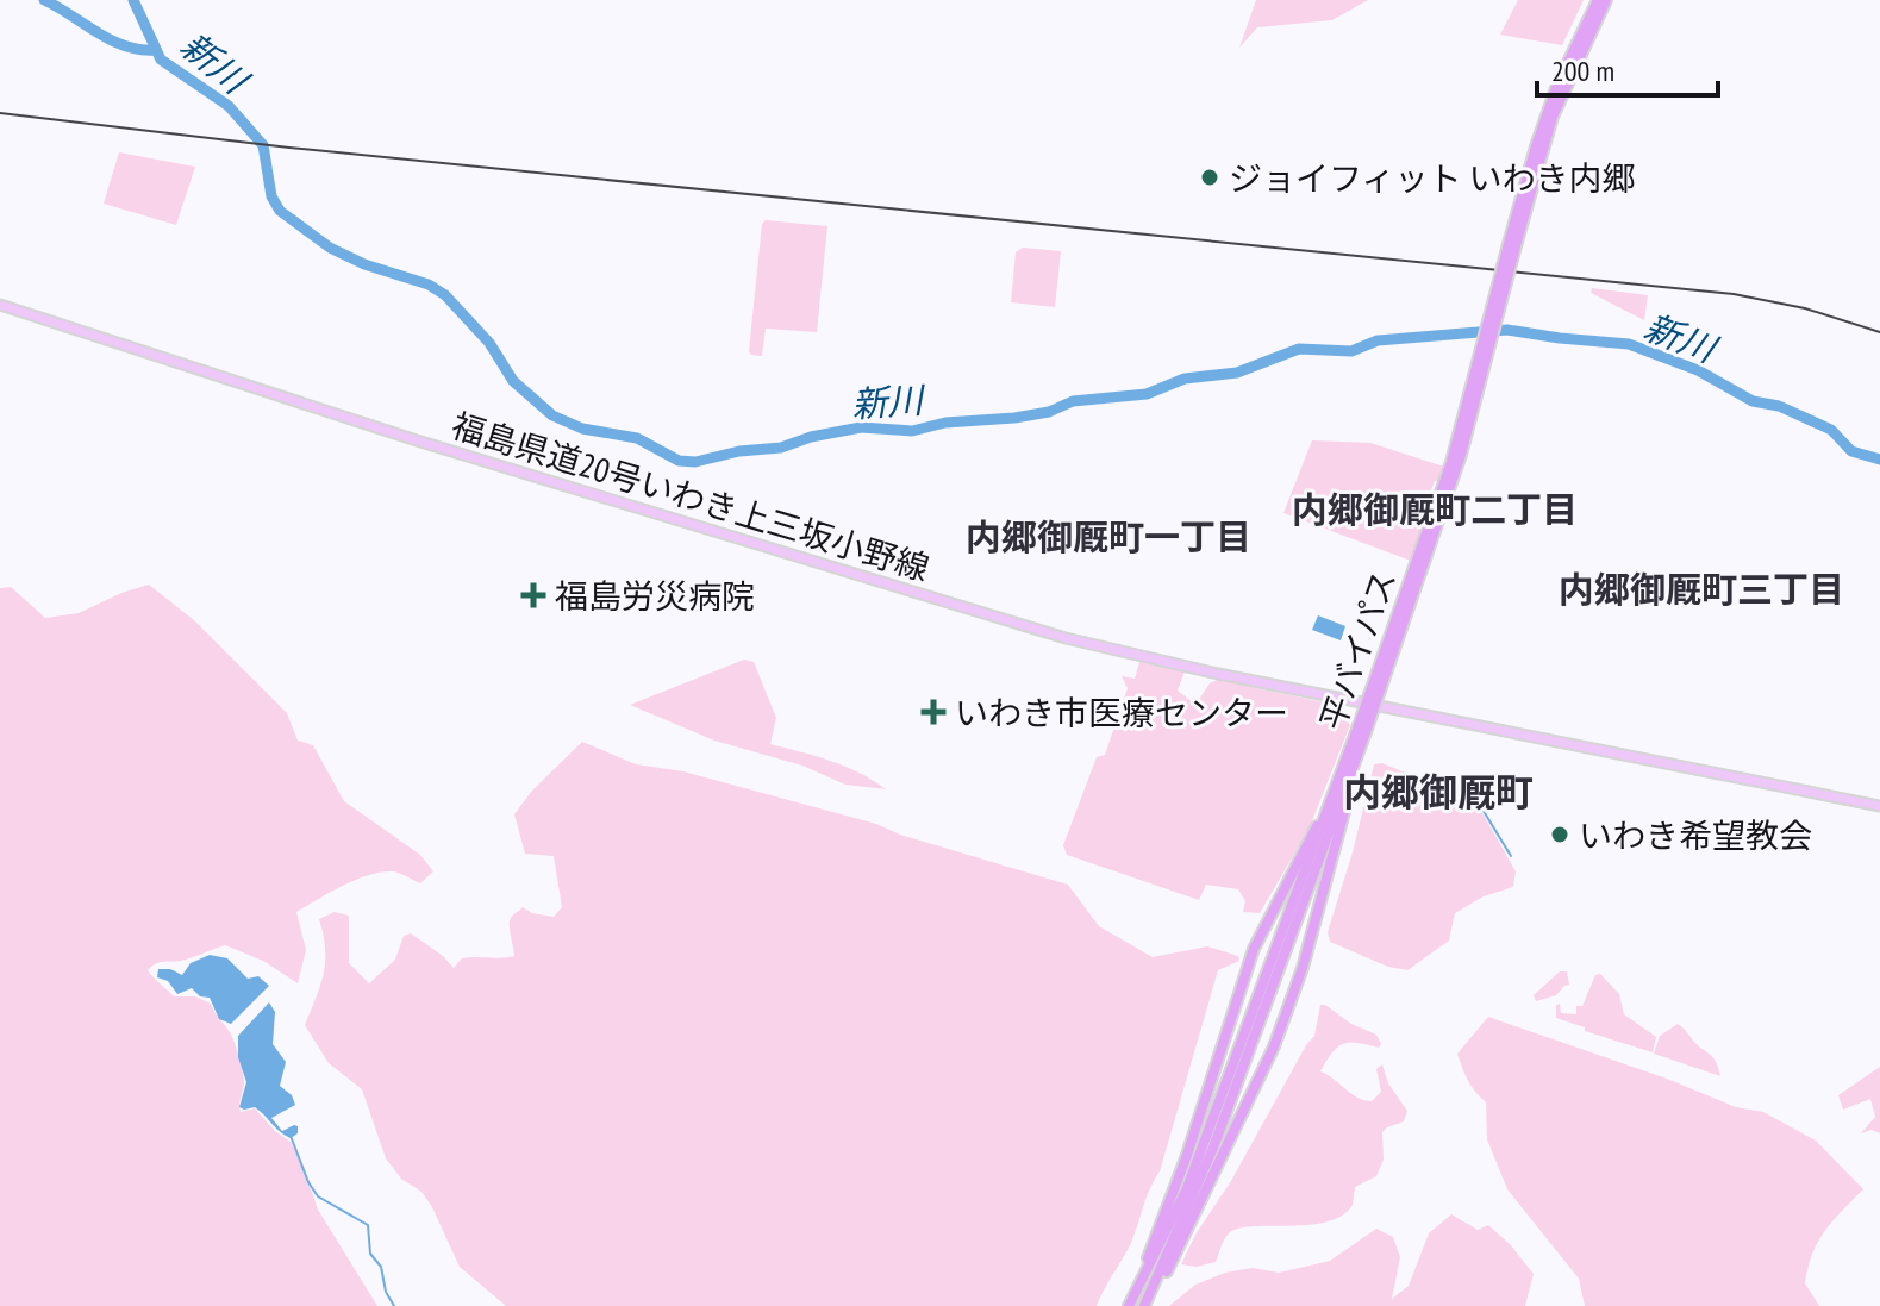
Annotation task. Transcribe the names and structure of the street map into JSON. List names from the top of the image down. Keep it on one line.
{"streets":{"highway":["平バイパス"],"main road":["福島県道20号いわき上三坂小野線"]},"districts":["内郷御厩町二丁目","内郷御厩町一丁目","内郷御厩町三丁目","内郷御厩町"],"water":["新川"],"places":{"other":["ジョイフィット いわき内郷","いわき希望教会"],"health":["福島労災病院","いわき市医療センター"]},"scale_bar":"200 m"}
